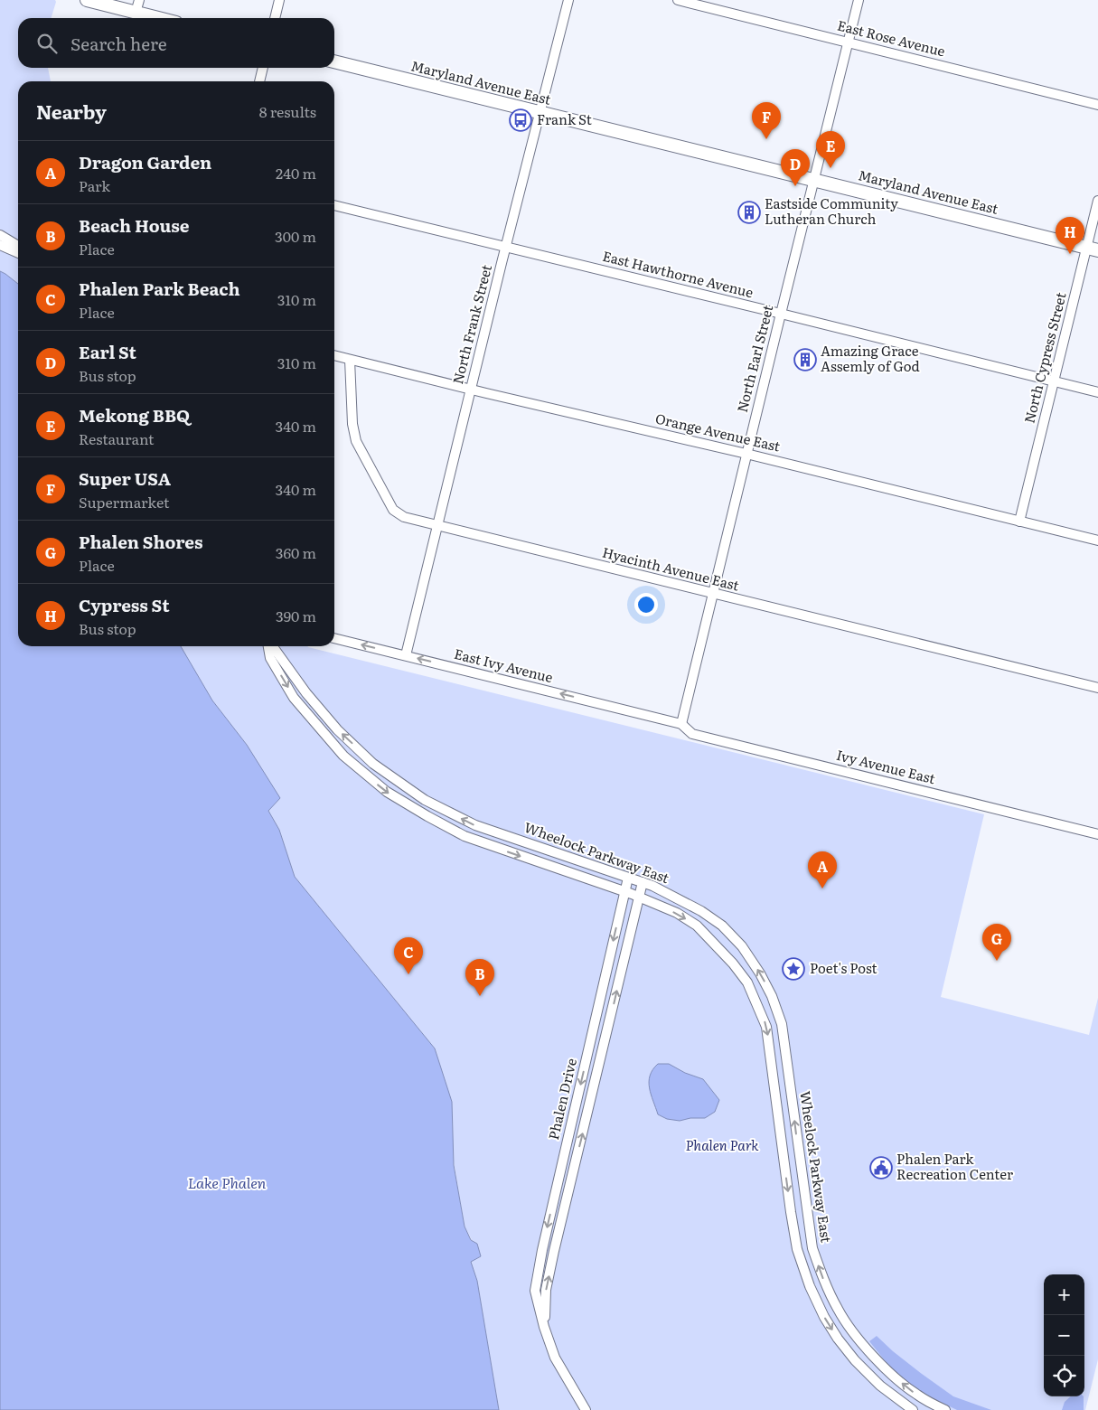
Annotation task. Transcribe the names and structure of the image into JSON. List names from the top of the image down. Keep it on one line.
{"streets":{"main road":["Maryland Avenue East"],"street":["East Rose Avenue","East Hawthorne Avenue","North Frank Street","North Cypress Street","North Earl Street","Orange Avenue East","Hyacinth Avenue East","East Ivy Avenue","Ivy Avenue East","Wheelock Parkway East","Phalen Drive"]},"crossings":[["East Rose Avenue","North Earl Street"],["Maryland Avenue East","North Frank Street"],["Maryland Avenue East","North Cypress Street"],["Maryland Avenue East","North Earl Street"],["East Hawthorne Avenue","North Frank Street"],["East Hawthorne Avenue","North Cypress Street"],["East Hawthorne Avenue","North Earl Street"],["North Frank Street","Orange Avenue East"],["North Frank Street","Hyacinth Avenue East"],["North Frank Street","East Ivy Avenue"],["North Cypress Street","Orange Avenue East"],["North Earl Street","Orange Avenue East"],["North Earl Street","Hyacinth Avenue East"],["North Earl Street","Ivy Avenue East"],["Orange Avenue East","Hyacinth Avenue East"],["East Ivy Avenue","Ivy Avenue East"],["Wheelock Parkway East","Phalen Drive"]],"one_way":["East Ivy Avenue"],"water":["Lake Phalen"],"parks":["Phalen Park"],"places":{"bus stop":["Frank St"],"building":["Eastside Community Lutheran Church","Amazing Grace Assemly of God"],"place":["Poet's Post"],"public building":["Phalen Park Recreation Center"]},"page":{"search":"Search here","heading":["Nearby","8 results"],"pins":["F","E","D","H","A","G","C","B"],"list":[{"mark":"A","name":"Dragon Garden","note":"Park","value":"240 m"},{"mark":"B","name":"Beach House","note":"Place","value":"300 m"},{"mark":"C","name":"Phalen Park Beach","note":"Place","value":"310 m"},{"mark":"D","name":"Earl St","note":"Bus stop","value":"310 m"},{"mark":"E","name":"Mekong BBQ","note":"Restaurant","value":"340 m"},{"mark":"F","name":"Super USA","note":"Supermarket","value":"340 m"},{"mark":"G","name":"Phalen Shores","note":"Place","value":"360 m"},{"mark":"H","name":"Cypress St","note":"Bus stop","value":"390 m"}],"map_buttons":["+","−"]}}
